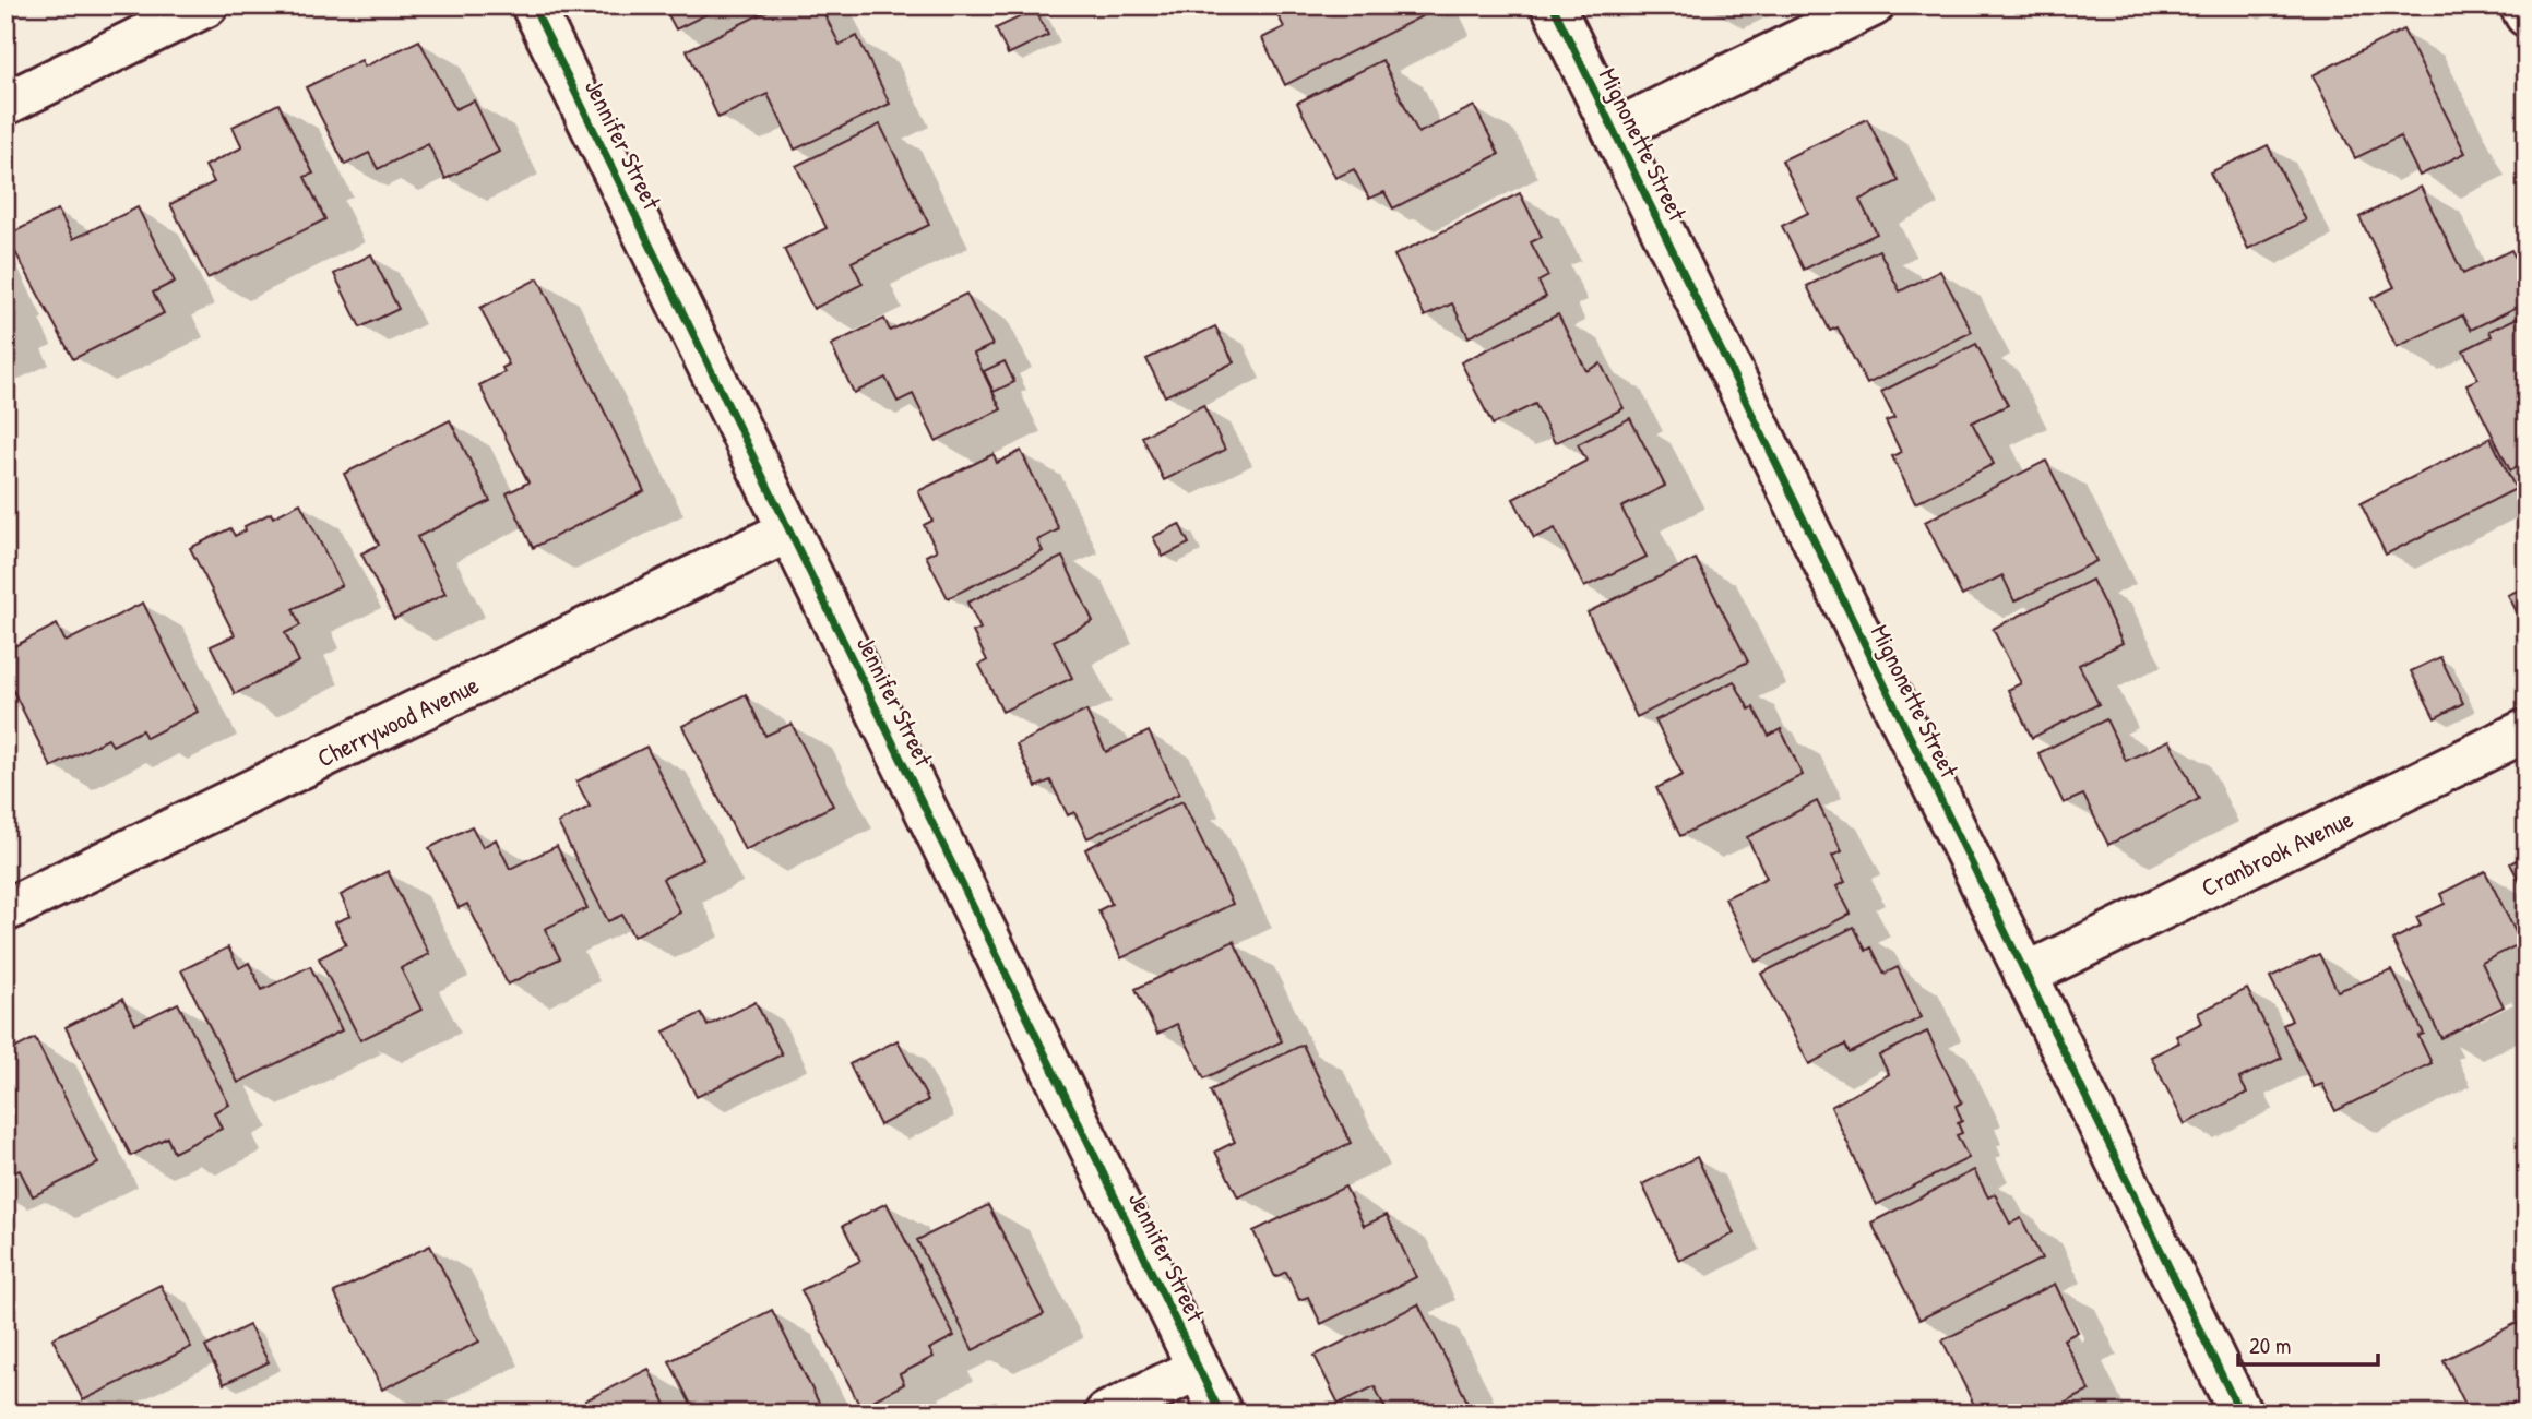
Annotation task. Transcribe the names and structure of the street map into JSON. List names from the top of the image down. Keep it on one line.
{"streets":{"street":["Jennifer Street","Mignonette Street","Cherrywood Avenue","Cranbrook Avenue"]},"crossings":[["Jennifer Street","Cherrywood Avenue"],["Mignonette Street","Cranbrook Avenue"]],"scale_bar":"20 m"}
